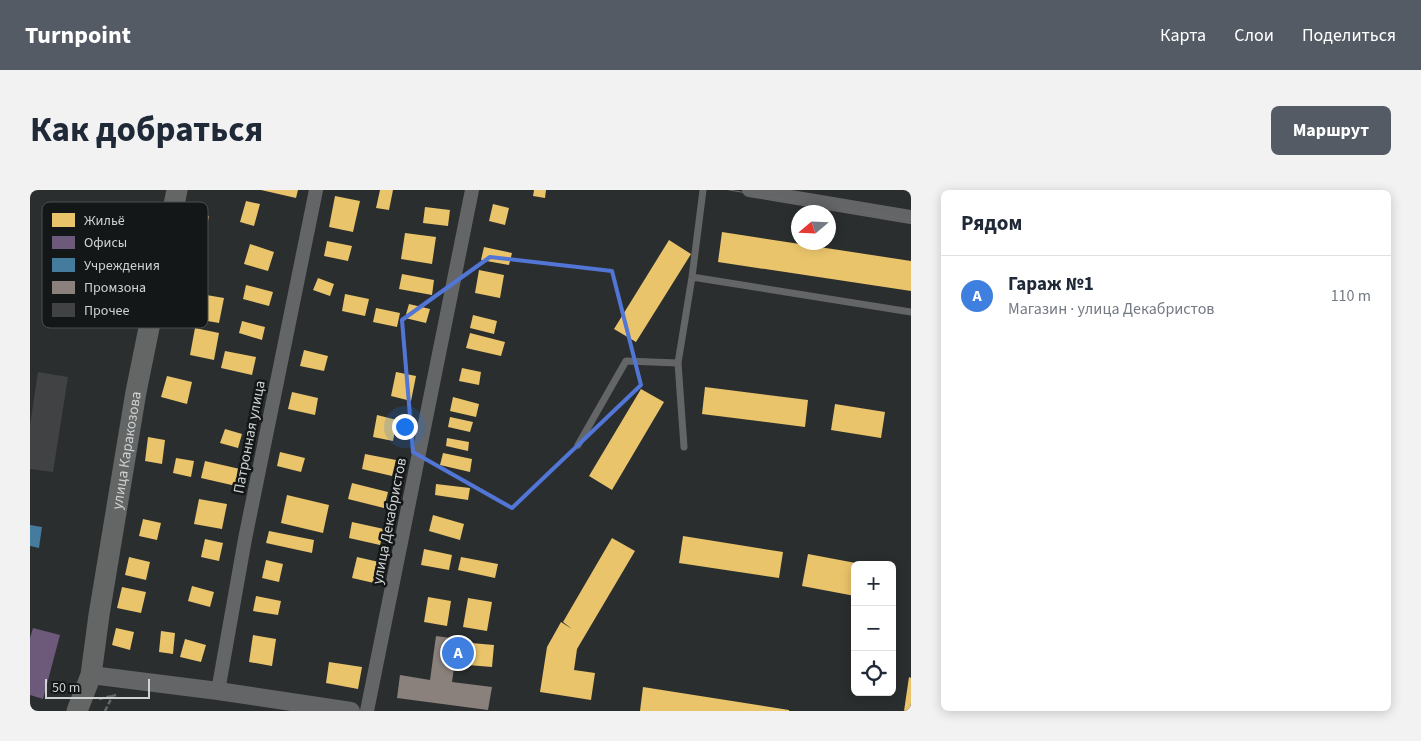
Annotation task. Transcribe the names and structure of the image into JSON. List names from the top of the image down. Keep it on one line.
{"streets":{"main road":["улица Каракозова"],"street":["Патронная улица","улица Декабристов"]},"legend":["Жильё","Офисы","Учреждения","Промзона","Прочее"],"scale_bar":"50 m","north":"left","page":{"header":"Turnpoint","nav":["Карта","Слои","Поделиться"],"title":"Как добраться","buttons":"Маршрут","heading":"Рядом","list":[{"mark":"A","name":"Гараж №1","note":"Магазин · улица Декабристов","value":"110 m"}],"map_buttons":["+","−"],"pins":"A","scale":"50 m"}}
